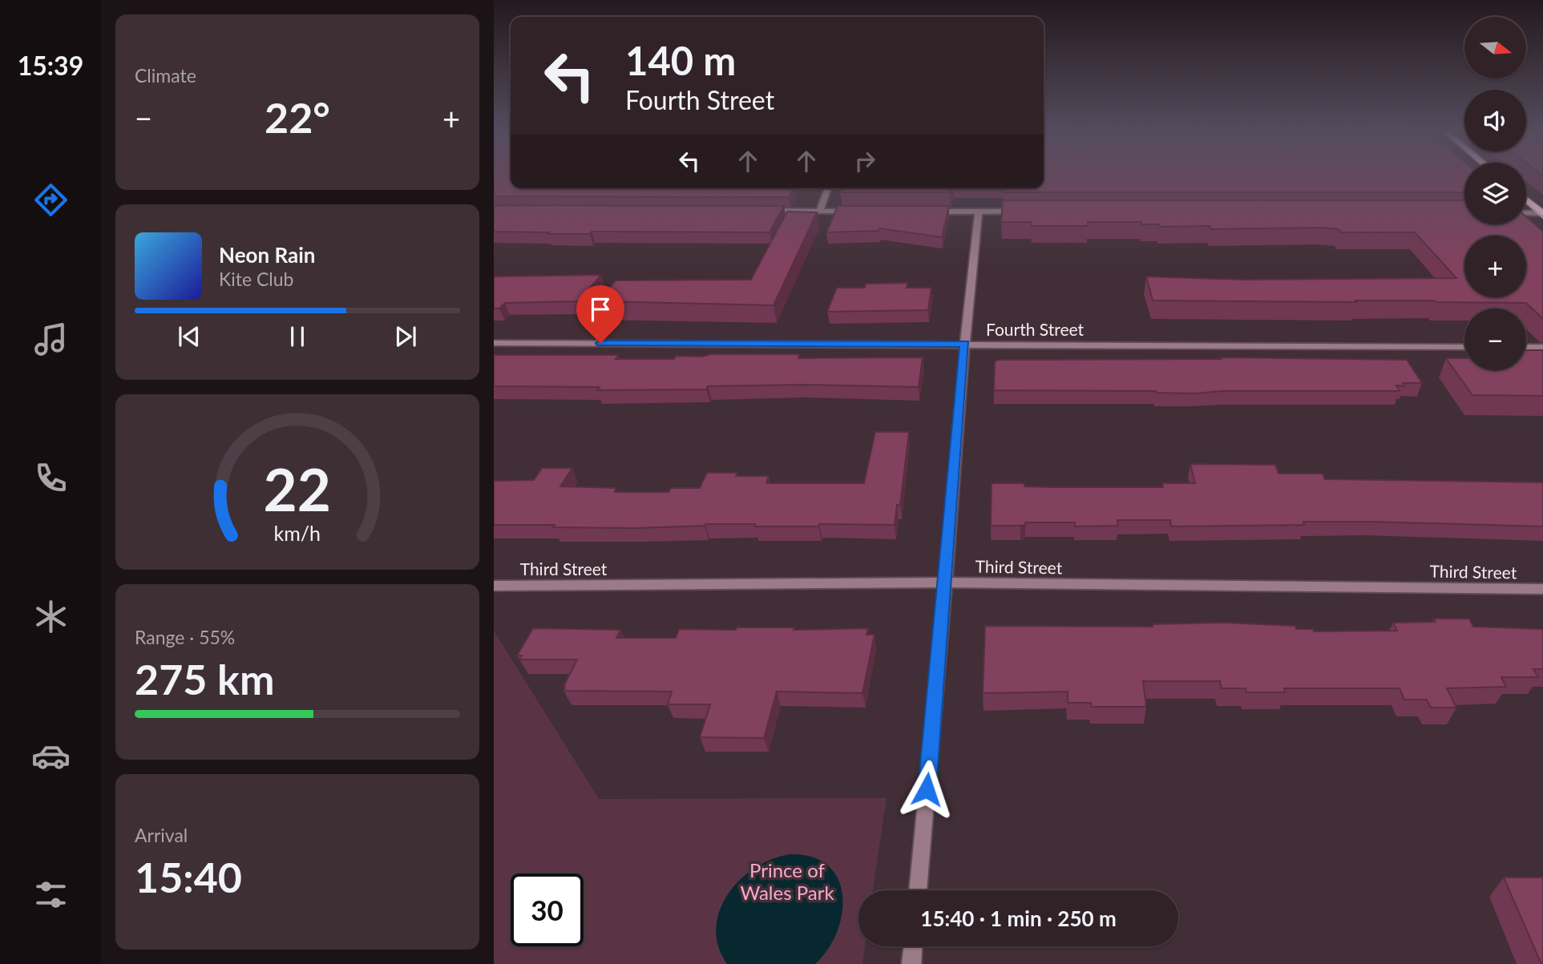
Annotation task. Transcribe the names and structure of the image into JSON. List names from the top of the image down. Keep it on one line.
{"streets":{"street":["Fourth Street","Third Street"]},"parks":["Prince of Wales Park"],"north":"right","page":{"tabs":"15:39","tile":["Climate",["Range · 55%","275 km"],["Arrival","15:40"]],"map_buttons":["+","−"],"turn":["140 m","Fourth Street"],"heat":["−","22°","+"],"song":["Neon Rain","Kite Club"],"limit":"30","trip":"15:40 · 1 min · 250 m","gauge":["22","km/h"]}}
